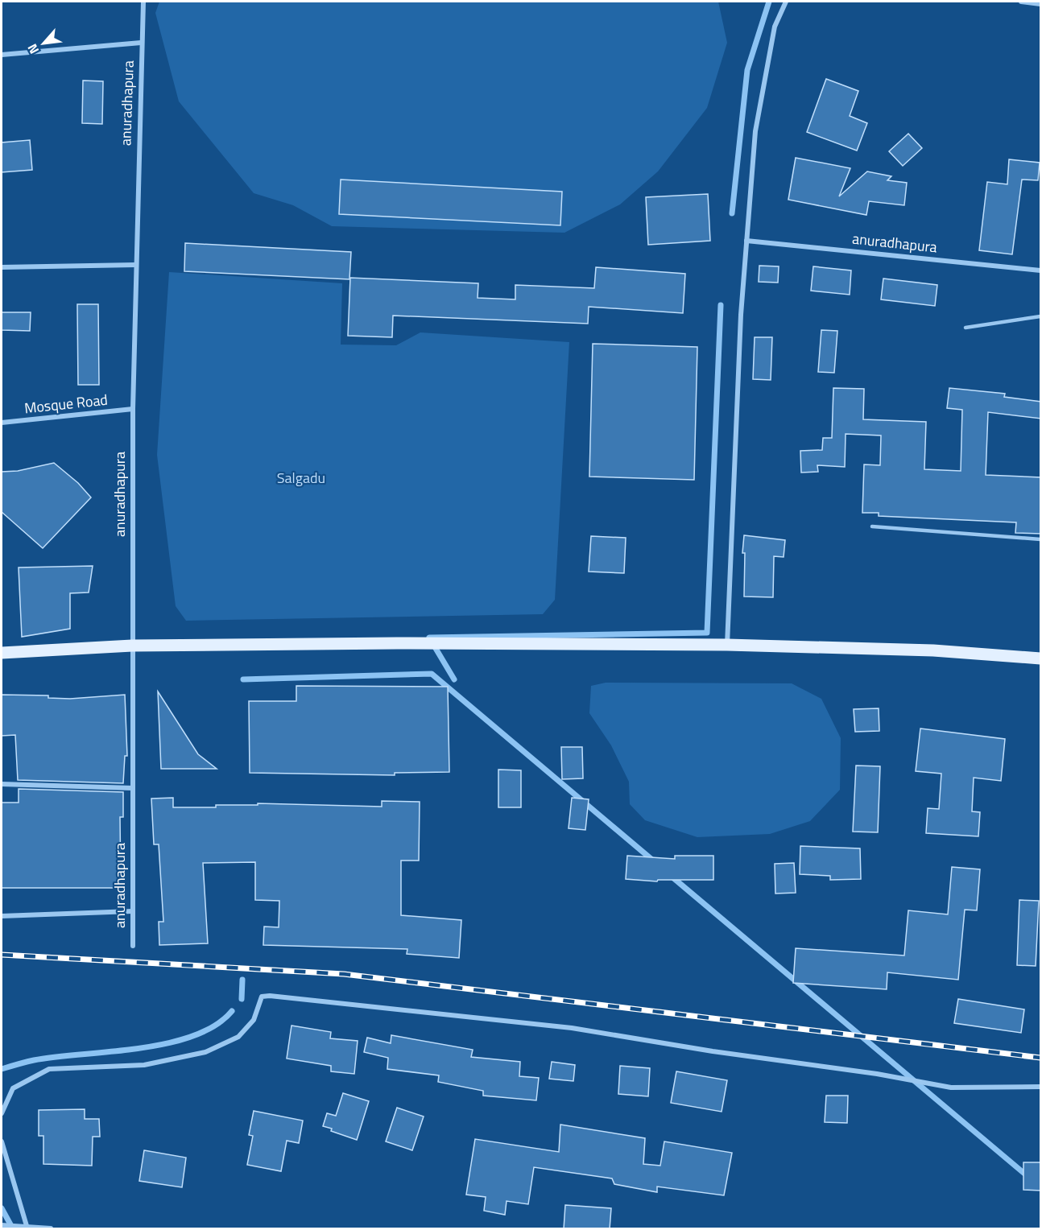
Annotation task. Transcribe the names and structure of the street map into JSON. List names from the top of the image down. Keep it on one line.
{"streets":{"street":["anuradhapura","Mosque Road"]},"crossings":[["anuradhapura","Mosque Road"]],"parks":["Salgadu"],"north":"bottom left"}
